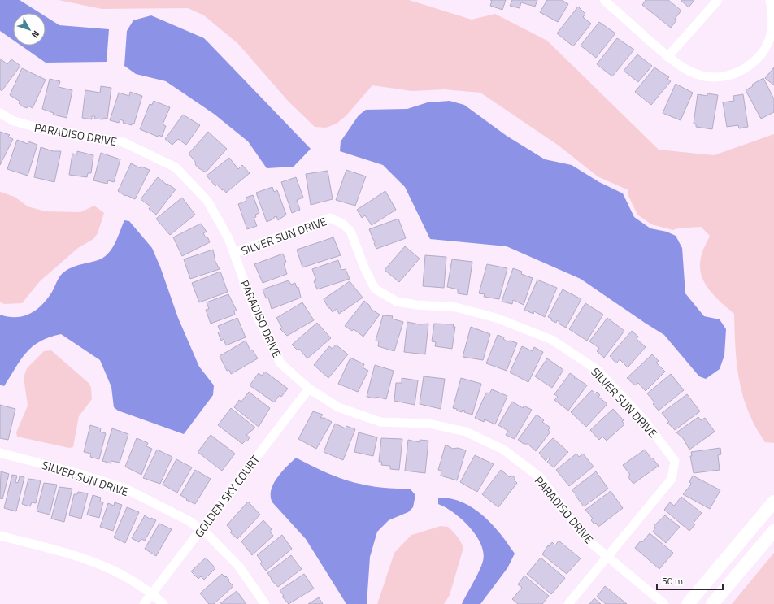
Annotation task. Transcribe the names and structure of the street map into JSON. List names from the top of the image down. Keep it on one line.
{"streets":{"street":["PARADISO DRIVE","SILVER SUN DRIVE","GOLDEN SKY COURT"]},"crossings":[["PARADISO DRIVE","SILVER SUN DRIVE"],["PARADISO DRIVE","GOLDEN SKY COURT"],["SILVER SUN DRIVE","GOLDEN SKY COURT"]],"scale_bar":"50 m","north":"bottom right"}
